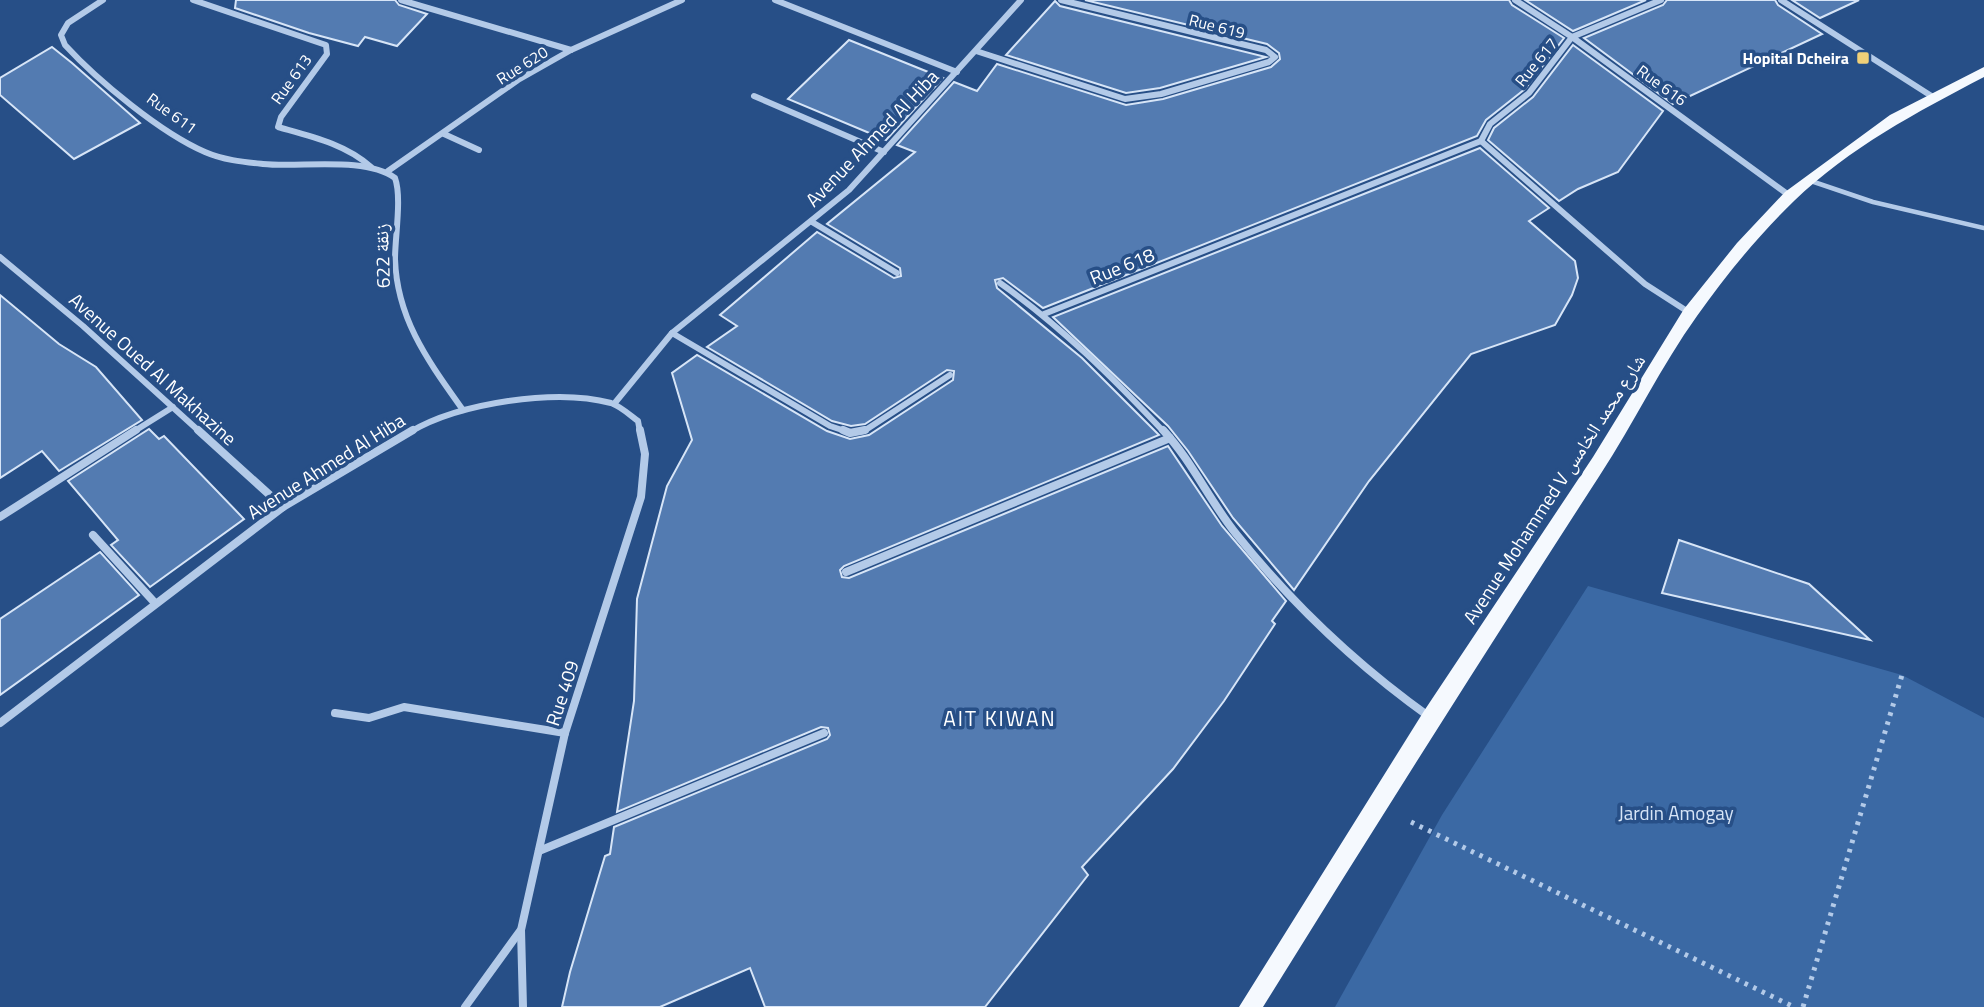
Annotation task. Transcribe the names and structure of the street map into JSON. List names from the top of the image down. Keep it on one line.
{"streets":{"main road":["Avenue Mohammed V شارع محمد الخامس"],"street":["Rue 619","Rue 617","Rue 620","Rue 613","Rue 616","Rue 611","Avenue Ahmed Al Hiba","زنقة 622","Rue 618","Avenue Oued Al Makhazine","Rue 409"]},"crossings":[["Rue 619","Avenue Ahmed Al Hiba"],["Rue 617","Rue 616"],["Rue 617","Rue 618"],["Rue 620","Rue 611"],["Rue 620","زنقة 622"],["Rue 613","Rue 611"],["Rue 616","Avenue Mohammed V شارع محمد الخامس"],["Rue 611","زنقة 622"],["Avenue Ahmed Al Hiba","زنقة 622"],["Avenue Ahmed Al Hiba","Avenue Oued Al Makhazine"],["Avenue Ahmed Al Hiba","Rue 409"]],"districts":["AIT KIWAN"],"parks":["Jardin Amogay"],"places":{"transit":["Hopital Dcheira"]}}
